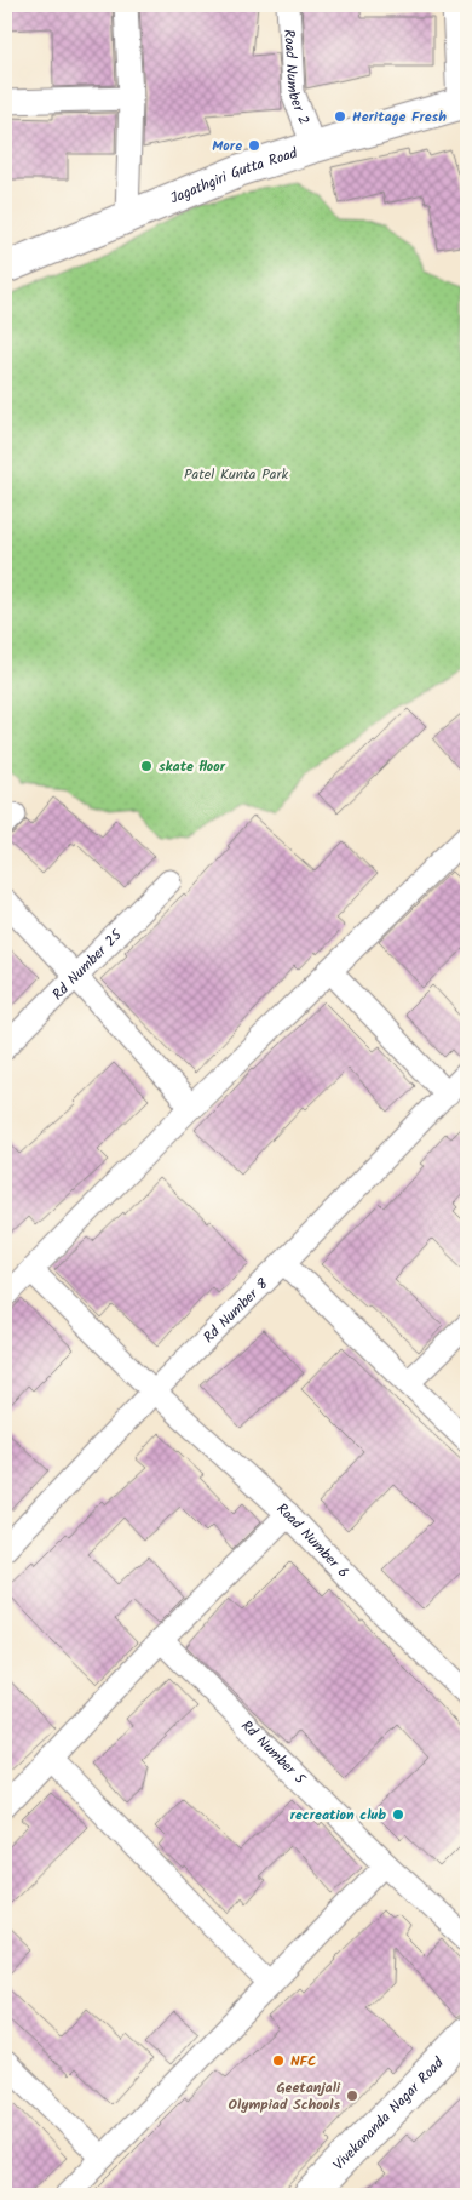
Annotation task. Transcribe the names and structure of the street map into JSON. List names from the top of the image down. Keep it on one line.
{"streets":{"street":["Road Number 2","Jagathgiri Gutta Road","Rd Number 25","Rd Number 8","Road Number 6","Rd Number 5","Vivekananda Nagar Road"]},"crossings":[["Road Number 2","Jagathgiri Gutta Road"],["Rd Number 8","Road Number 6"]],"parks":["Patel Kunta Park"],"places":["Heritage Fresh","More","skate floor","recreation club","NFC","Geetanjali Olympiad Schools"]}
